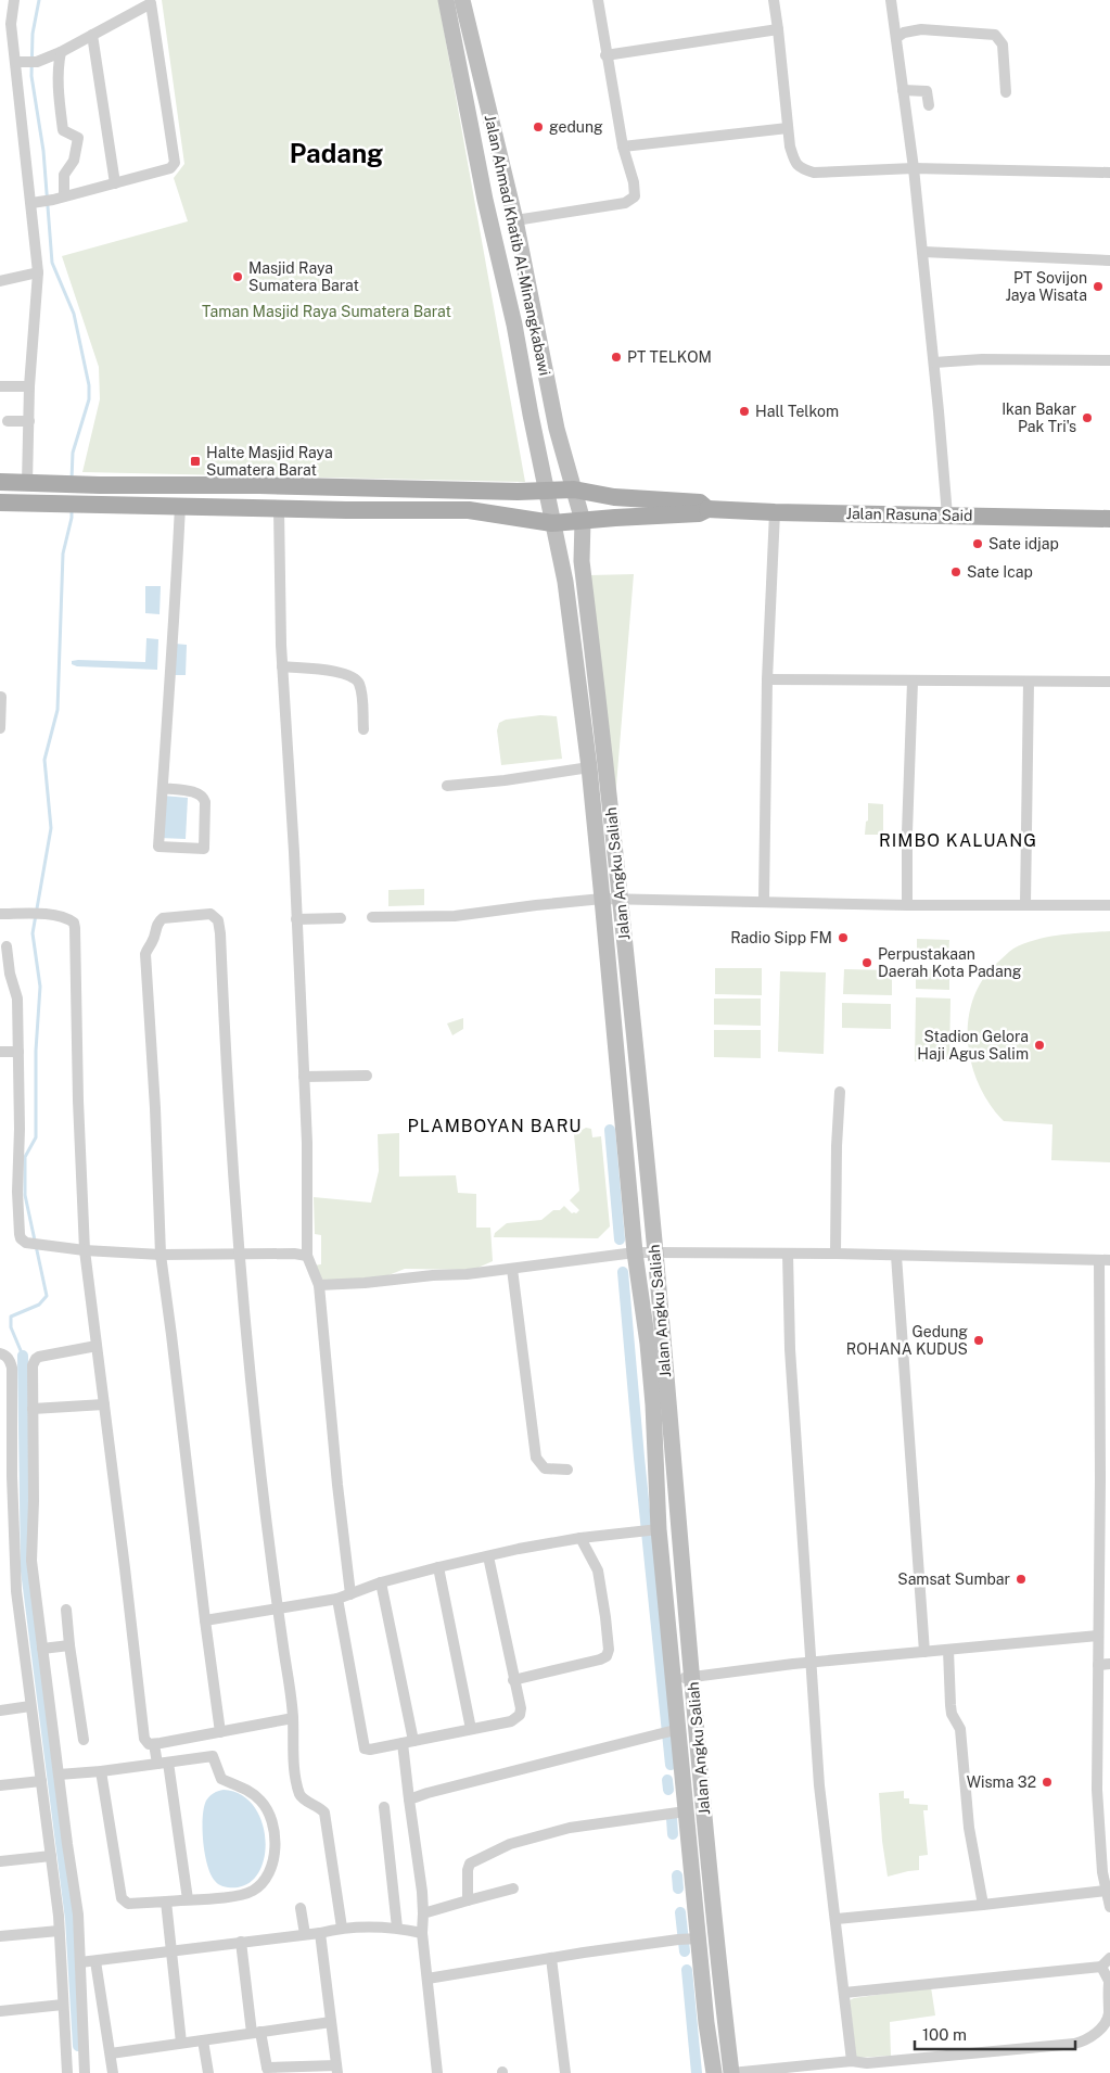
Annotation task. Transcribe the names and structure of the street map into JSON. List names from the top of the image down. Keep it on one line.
{"streets":{"main road":["Jalan Ahmad Khatib Al-Minangkabawi","Jalan Rasuna Said","Jalan Angku Saliah"]},"crossings":[["Jalan Ahmad Khatib Al-Minangkabawi","Jalan Angku Saliah"]],"districts":["Padang","RIMBO KALUANG","PLAMBOYAN BARU"],"parks":["Taman Masjid Raya Sumatera Barat"],"places":{"other":["gedung","Masjid Raya Sumatera Barat","PT Sovijon Jaya Wisata","PT TELKOM","Hall Telkom","Ikan Bakar Pak Tri's","Sate idjap","Sate Icap","Radio Sipp FM","Perpustakaan Daerah Kota Padang","Stadion Gelora Haji Agus Salim","Gedung ROHANA KUDUS","Samsat Sumbar","Wisma 32"],"transit":["Halte Masjid Raya Sumatera Barat"]},"scale_bar":"100 m"}
